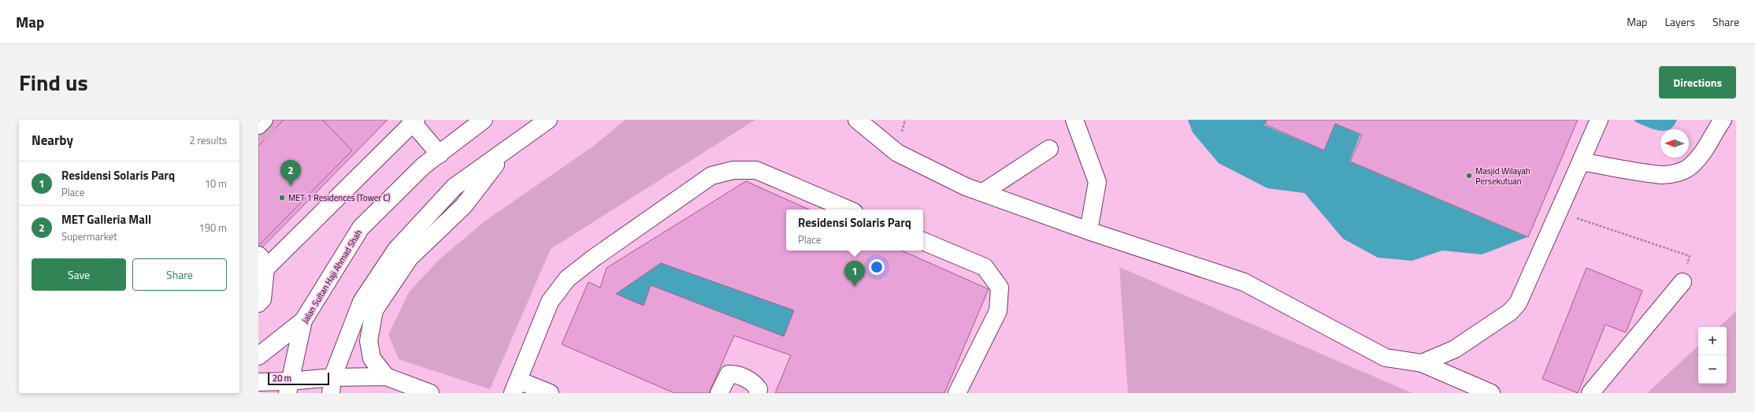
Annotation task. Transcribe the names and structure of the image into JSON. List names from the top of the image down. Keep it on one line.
{"streets":{"street":["Jalan Sultan Haji Ahmad Shah"]},"places":["Masjid Wilayah Persekutuan","MET 1 Residences (Tower C)"],"scale_bar":"20 m","north":"left","page":{"header":"Map","nav":["Map","Layers","Share"],"title":"Find us","buttons":["Directions",["Save","Share"]],"heading":["Nearby","2 results"],"pins":["2","1"],"list":[{"mark":"1","name":"Residensi Solaris Parq","note":"Place","value":"10 m"},{"mark":"2","name":"MET Galleria Mall","note":"Supermarket","value":"190 m"}],"popup":["Residensi Solaris Parq","Place"],"map_buttons":["+","−"],"scale":"20 m"}}
